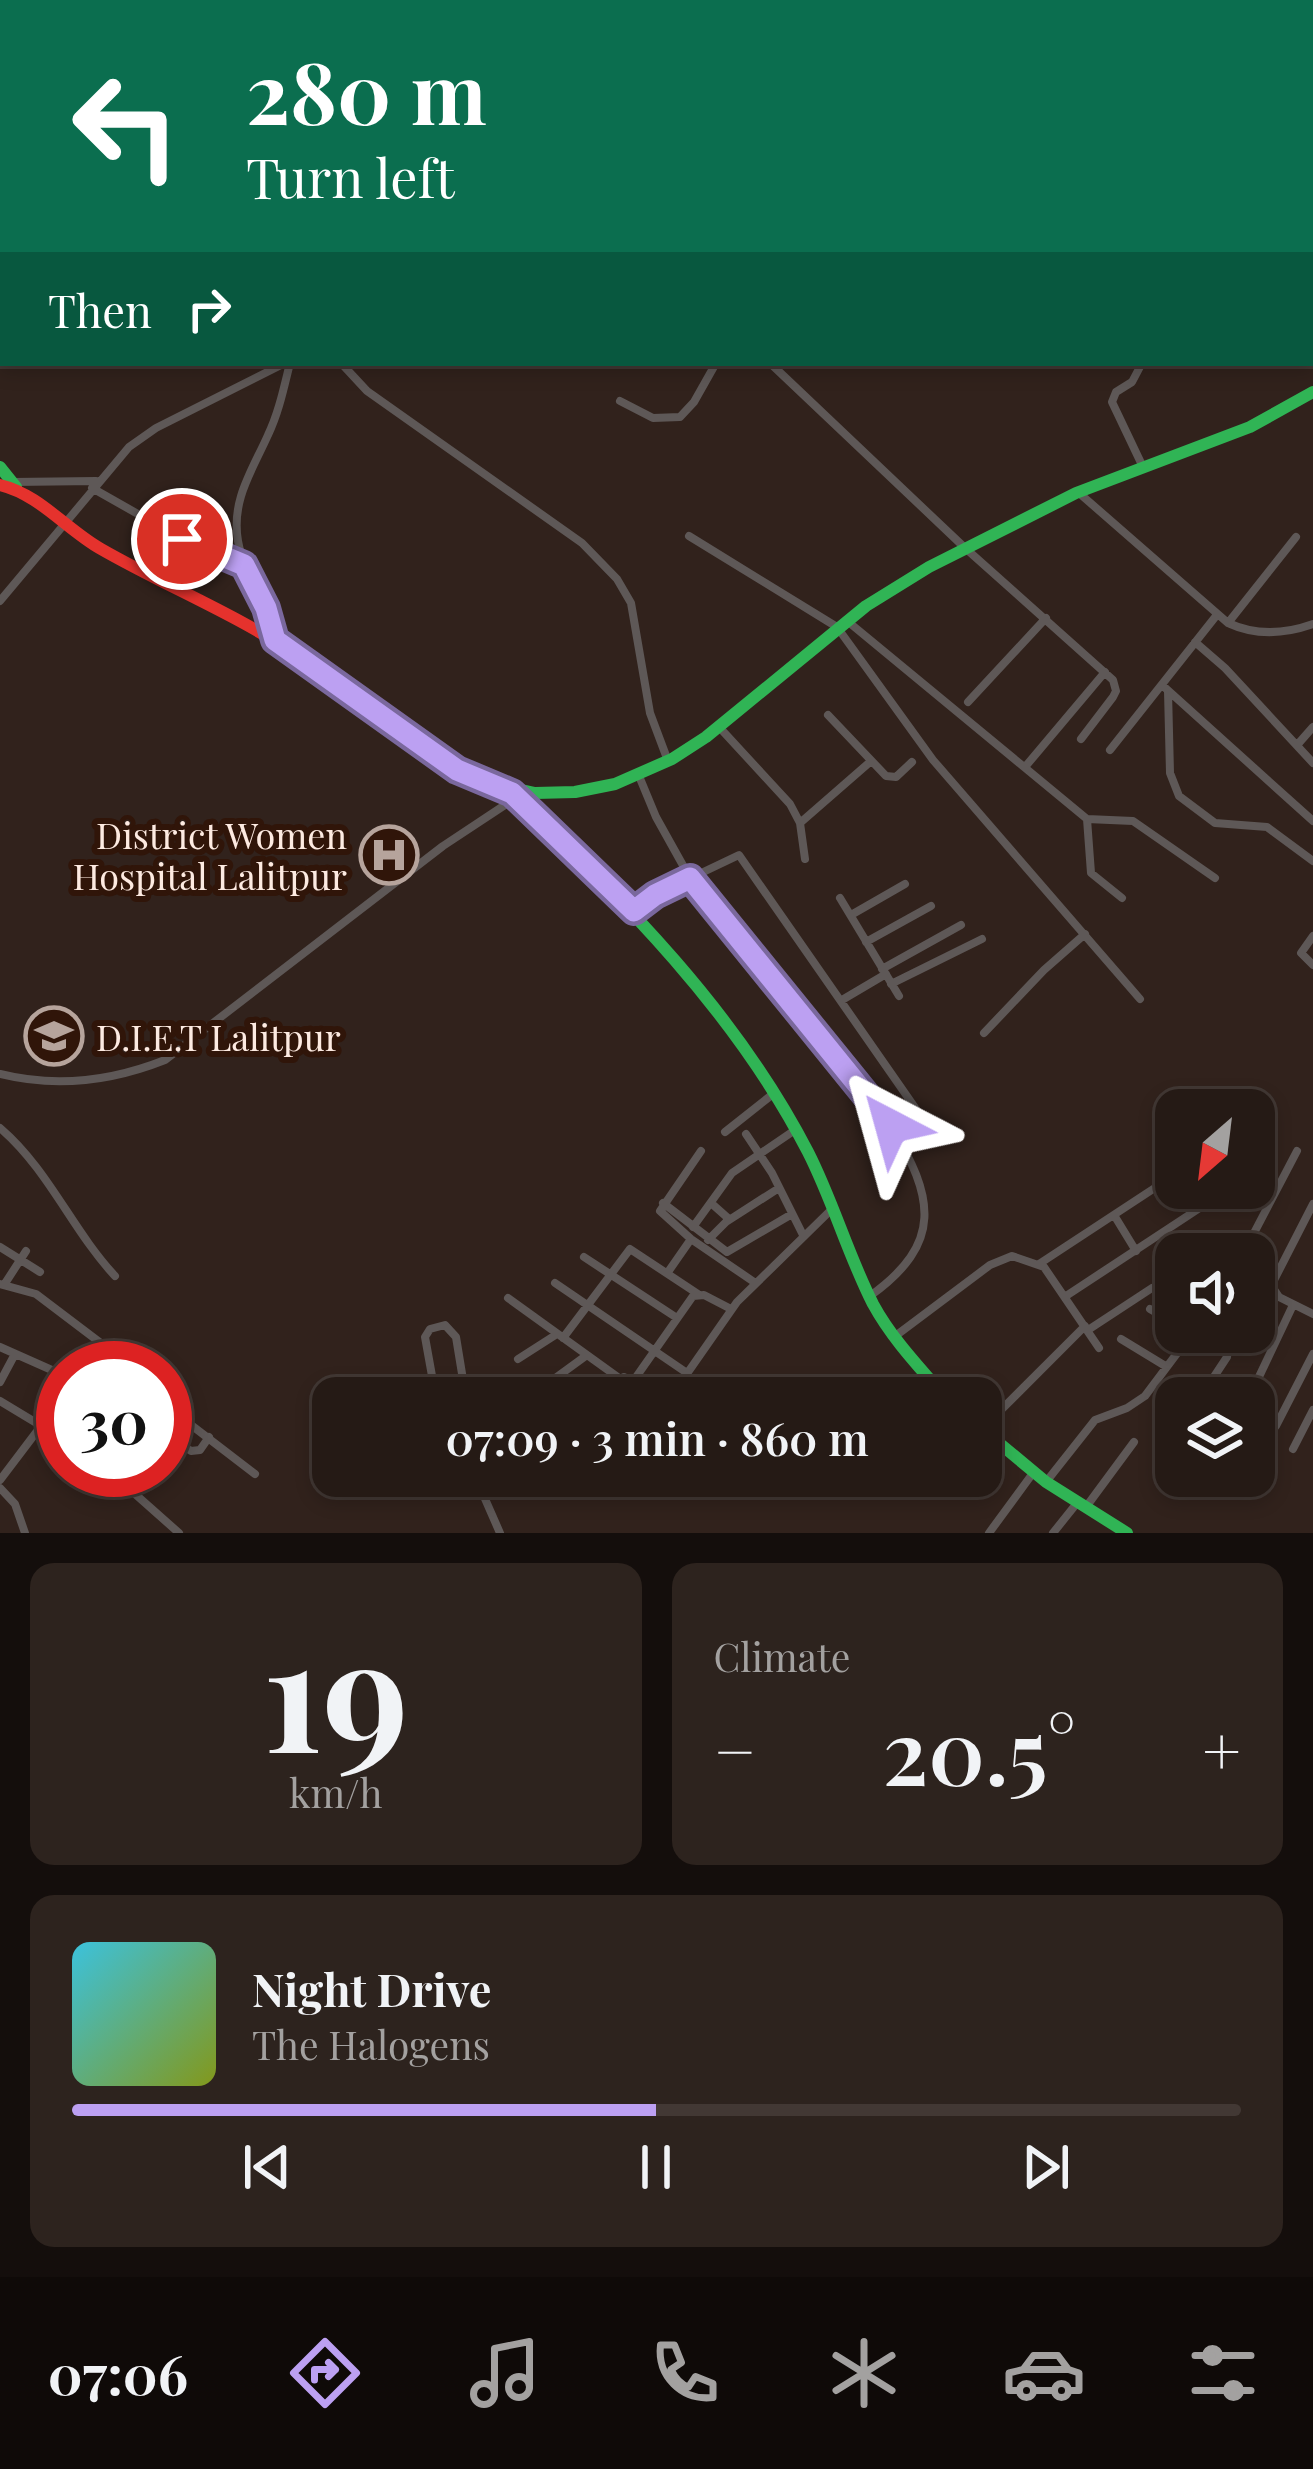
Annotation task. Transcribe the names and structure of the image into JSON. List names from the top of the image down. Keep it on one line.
{"places":{"hospital":["District Women Hospital Lalitpur"],"school or university":["D.I.E.T Lalitpur"]},"north":"bottom left","page":{"turn":["280 m","Turn left"],"then":"Then","limit":"30","trip":"07:09 · 3 min · 860 m","tile":[["19","km/h"],"Climate"],"heat":["−","20.5°","+"],"song":["Night Drive","The Halogens"],"tabs":"07:06"}}
